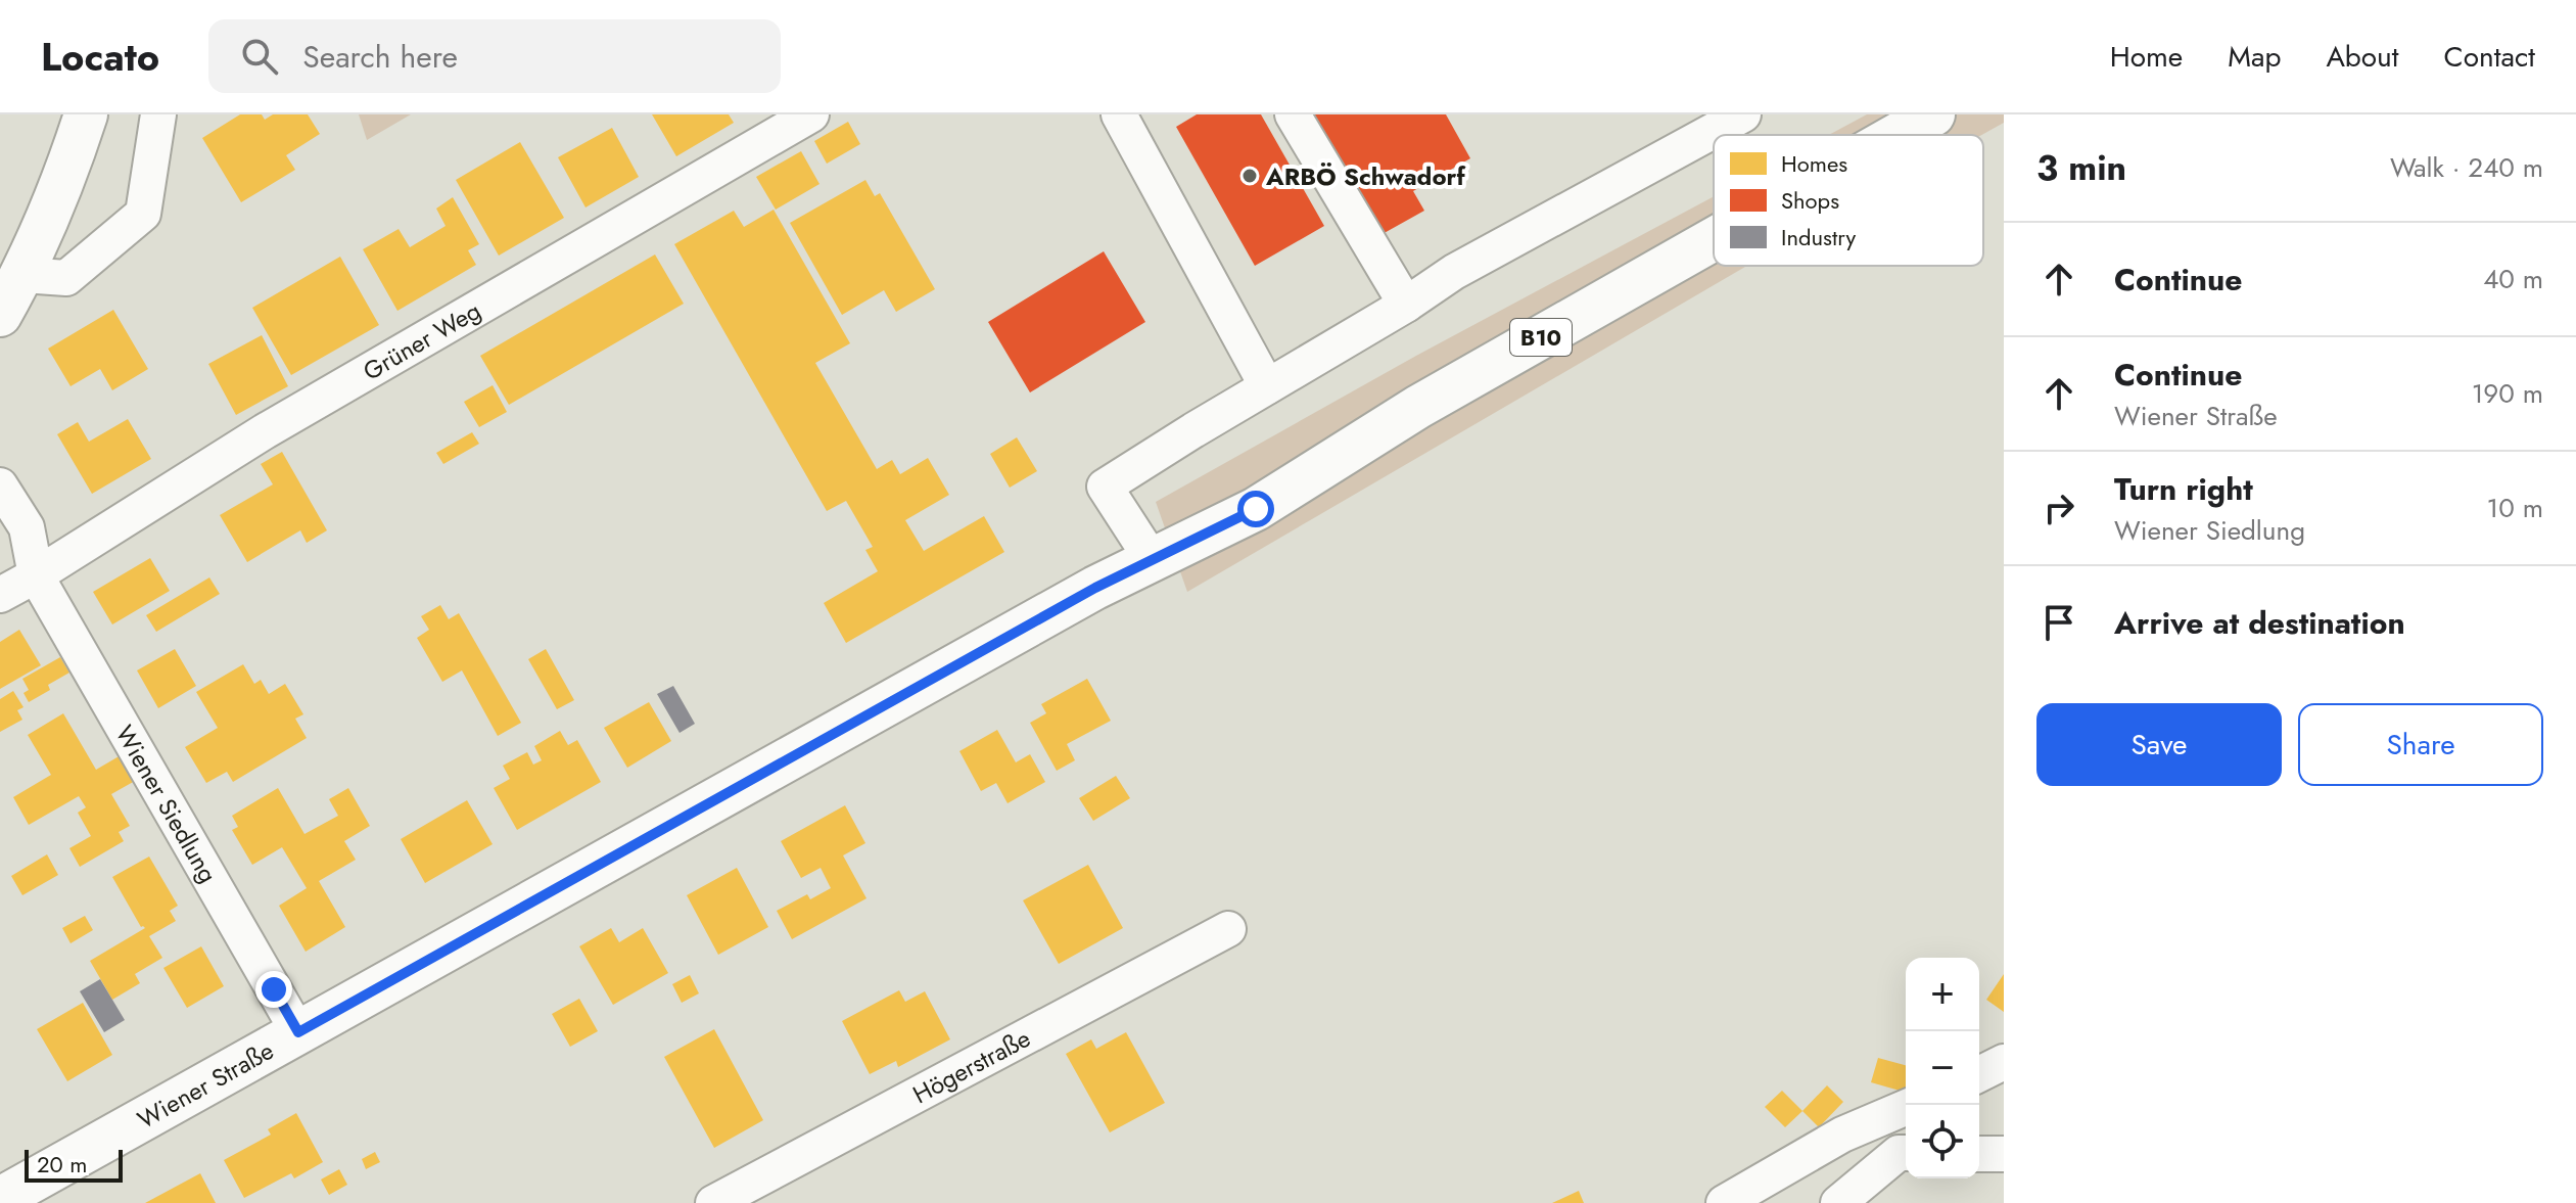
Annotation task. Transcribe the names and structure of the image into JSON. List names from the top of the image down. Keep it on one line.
{"streets":{"main road":["B10","Wiener Straße"],"street":["Grüner Weg","Wiener Siedlung","Högerstraße"]},"crossings":[["B10","Wiener Straße"],["Grüner Weg","Wiener Siedlung"],["Wiener Siedlung","Wiener Straße"]],"places":["ARBÖ Schwadorf"],"legend":["Homes","Shops","Industry"],"scale_bar":"20 m","page":{"header":"Locato","search":"Search here","nav":["Home","Map","About","Contact"],"heading":["3 min","Walk · 240 m"],"list":[["Continue","40 m"],["Continue","Wiener Straße","190 m"],["Turn right","Wiener Siedlung","10 m"],"Arrive at destination"],"buttons":["Save","Share"],"map_buttons":["+","−"],"scale":"20 m"}}
